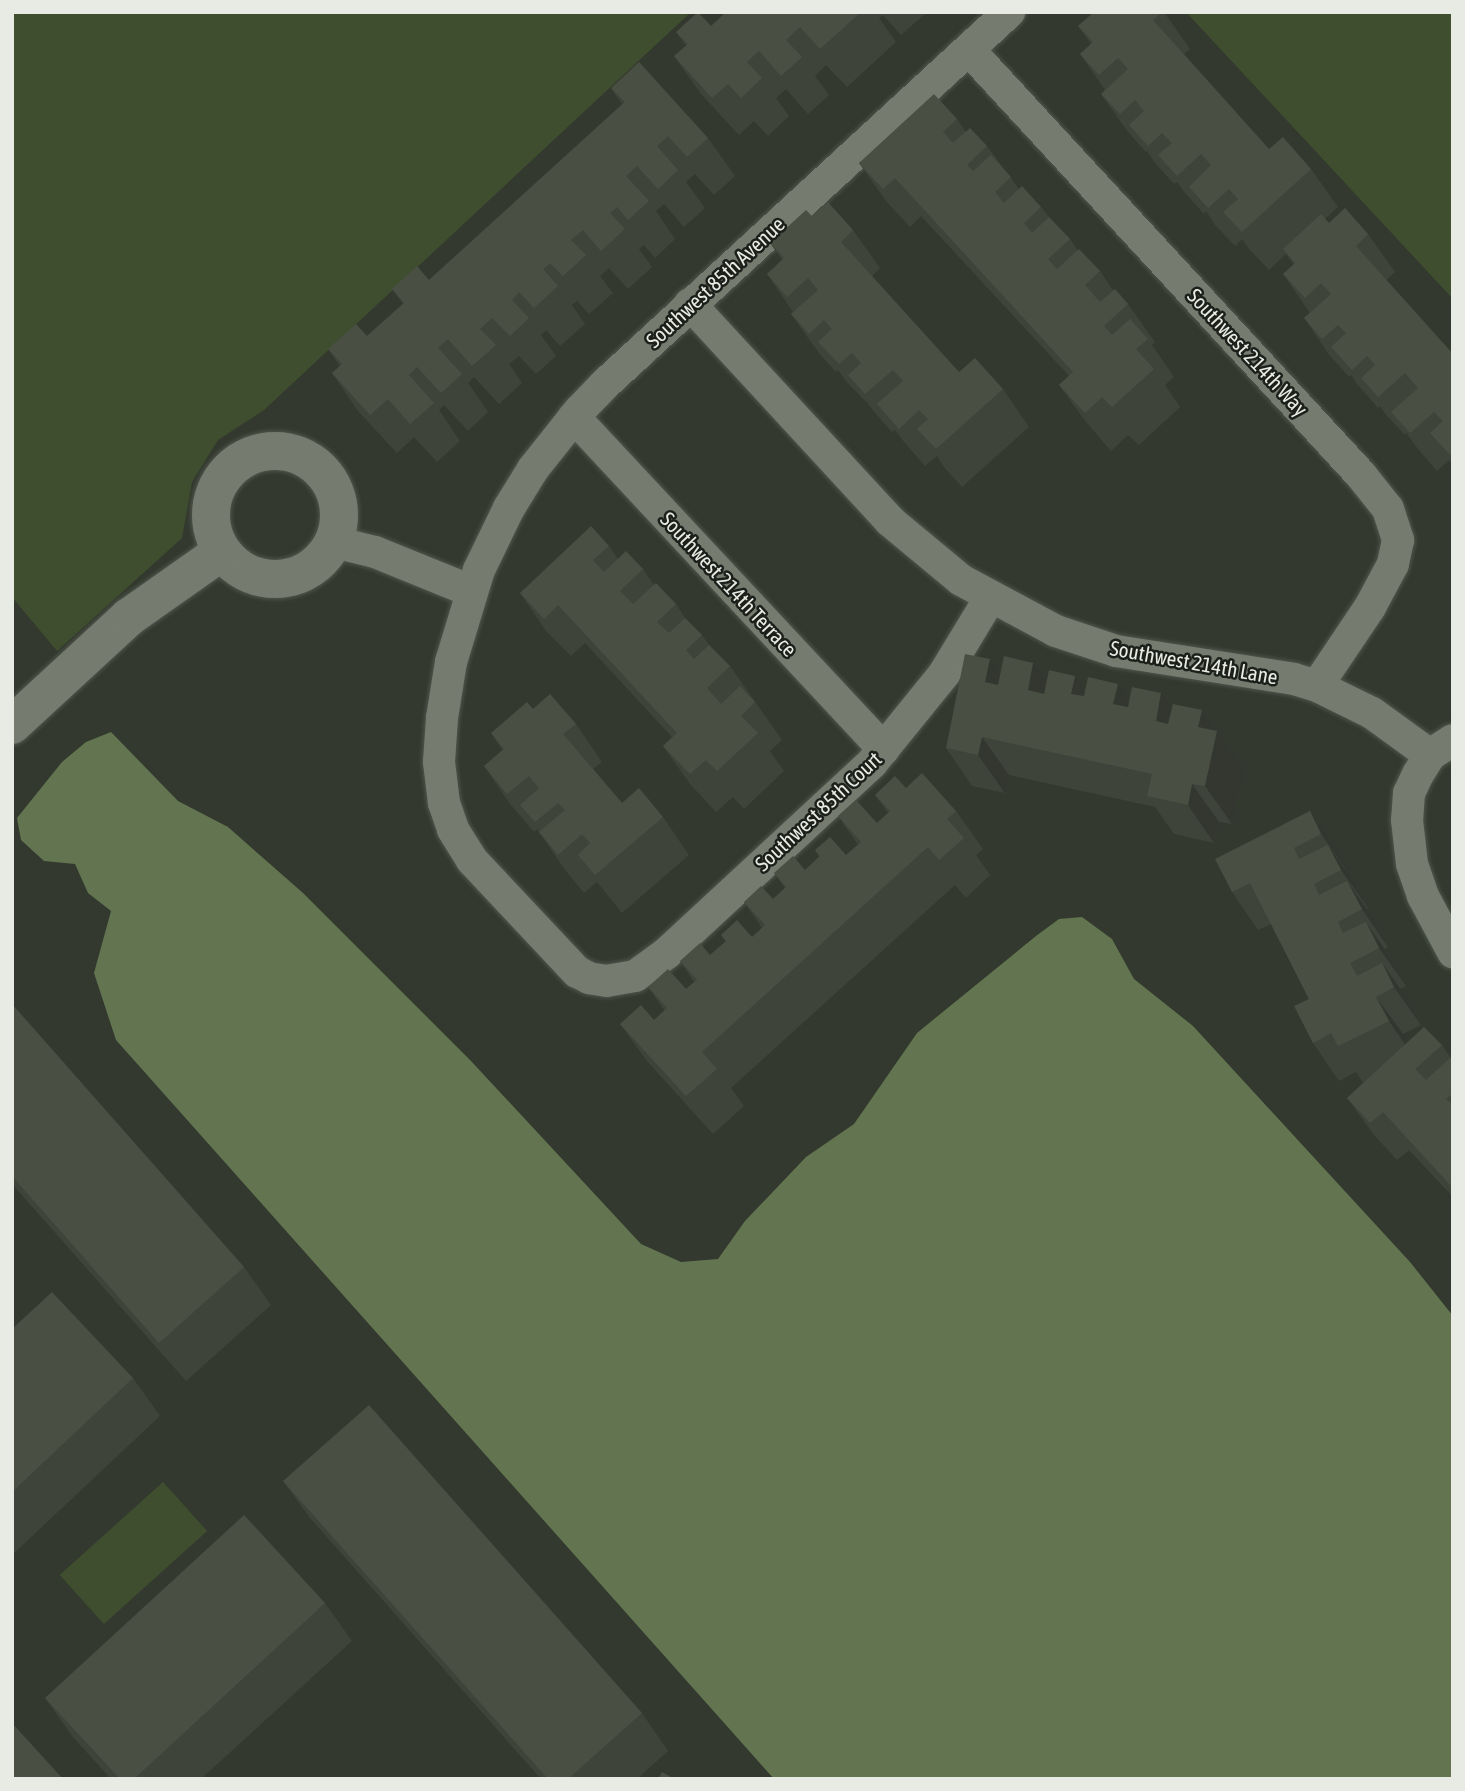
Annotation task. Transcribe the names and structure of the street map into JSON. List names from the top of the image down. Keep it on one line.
{"streets":{"street":["Southwest 85th Avenue","Southwest 214th Way","Southwest 214th Terrace","Southwest 214th Lane","Southwest 85th Court"]},"crossings":[["Southwest 85th Avenue","Southwest 214th Way"],["Southwest 85th Avenue","Southwest 214th Terrace"],["Southwest 85th Avenue","Southwest 214th Lane"],["Southwest 85th Avenue","Southwest 85th Court"],["Southwest 214th Way","Southwest 214th Lane"],["Southwest 214th Terrace","Southwest 85th Court"],["Southwest 214th Lane","Southwest 85th Court"]]}
